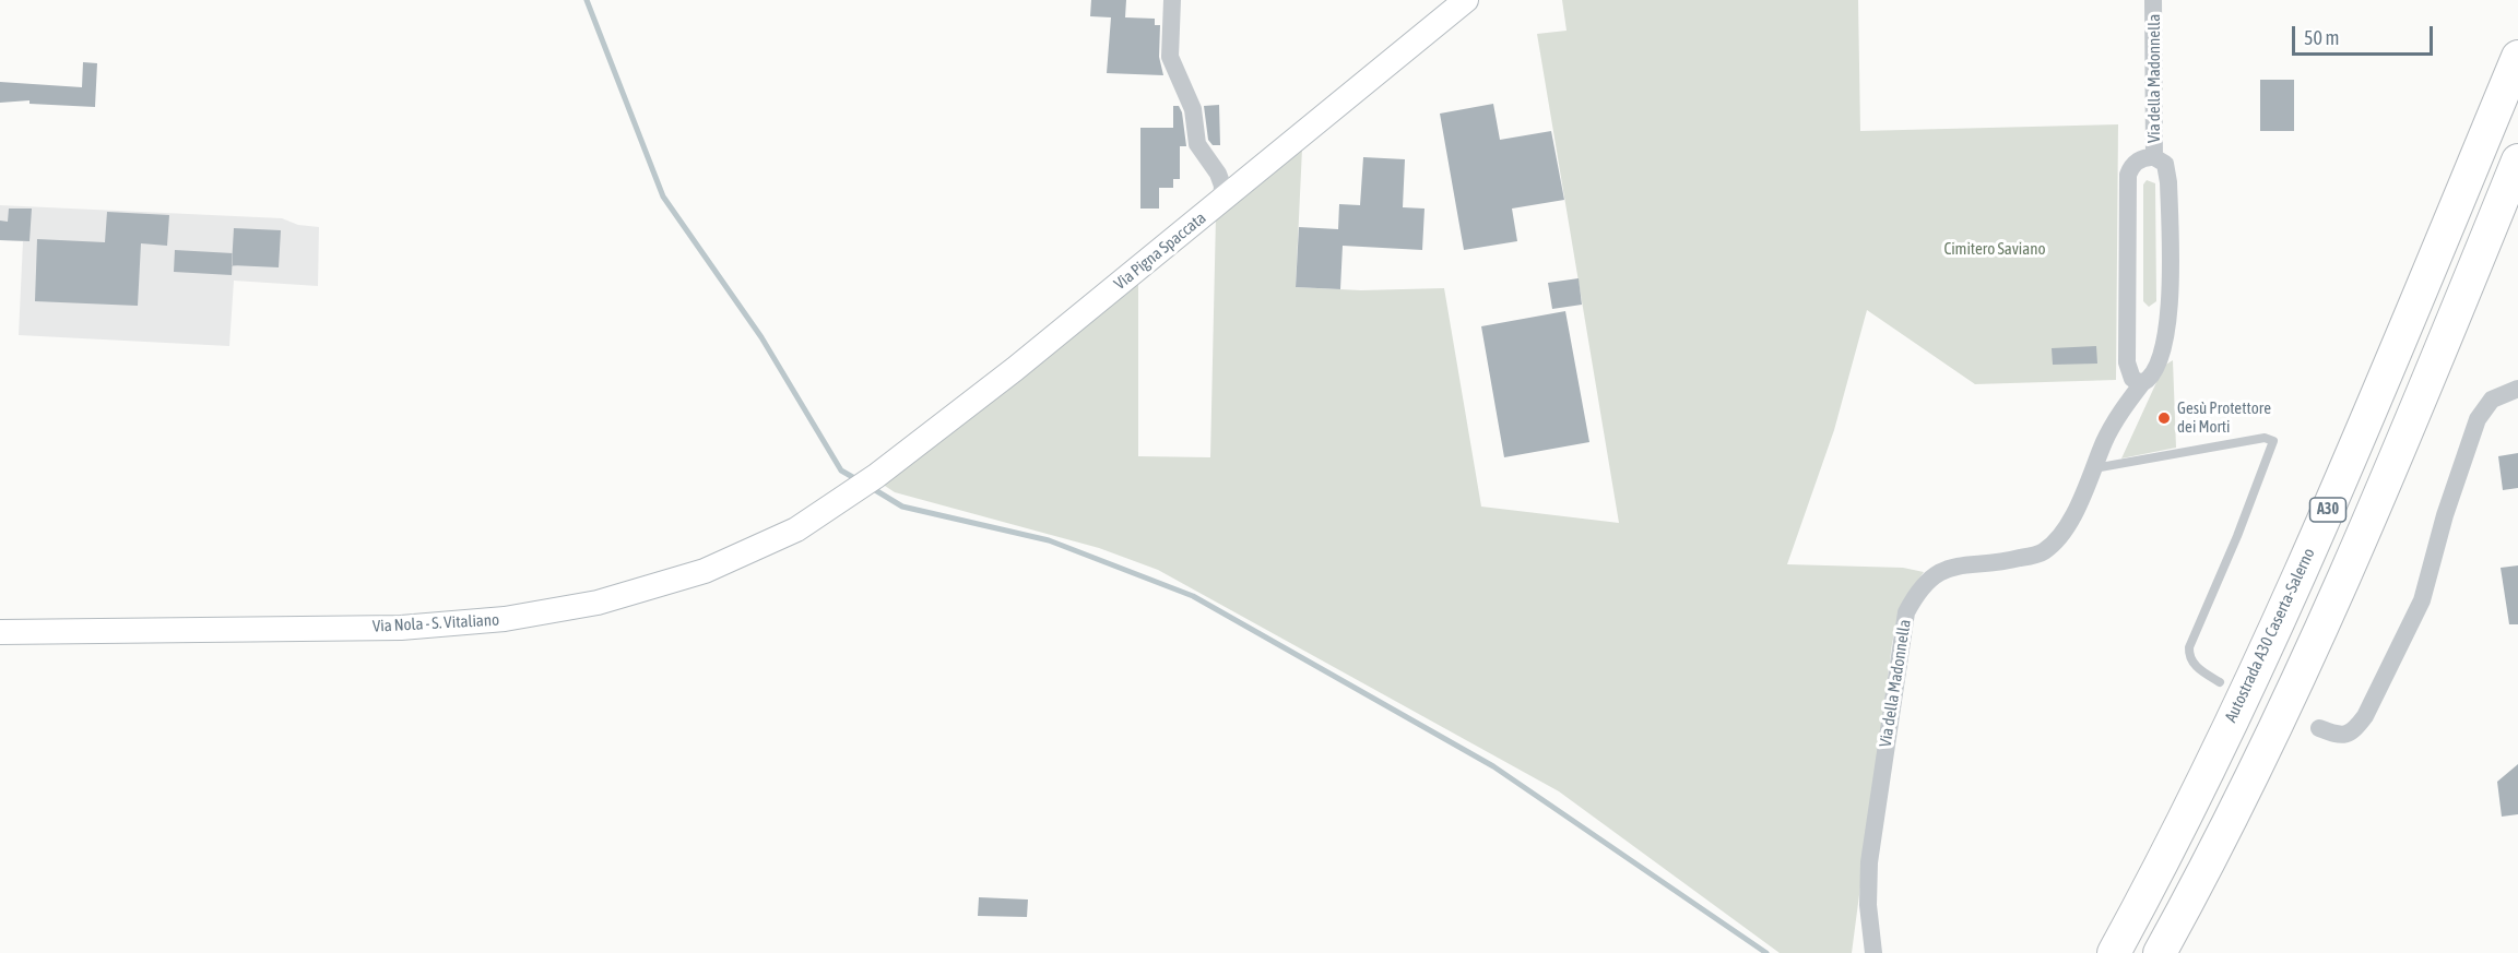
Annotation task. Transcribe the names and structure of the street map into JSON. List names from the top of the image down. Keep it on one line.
{"streets":{"highway":["A30","Autostrada A30 Caserta-Salerno"],"main road":["Via Pigna Spaccata","Via Nola - S. Vitaliano"],"street":["Via della Madonnella"]},"crossings":[["Via Pigna Spaccata","Via Nola - S. Vitaliano"]],"parks":["Cimitero Saviano"],"places":["Gesù Protettore dei Morti"],"scale_bar":"50 m"}
